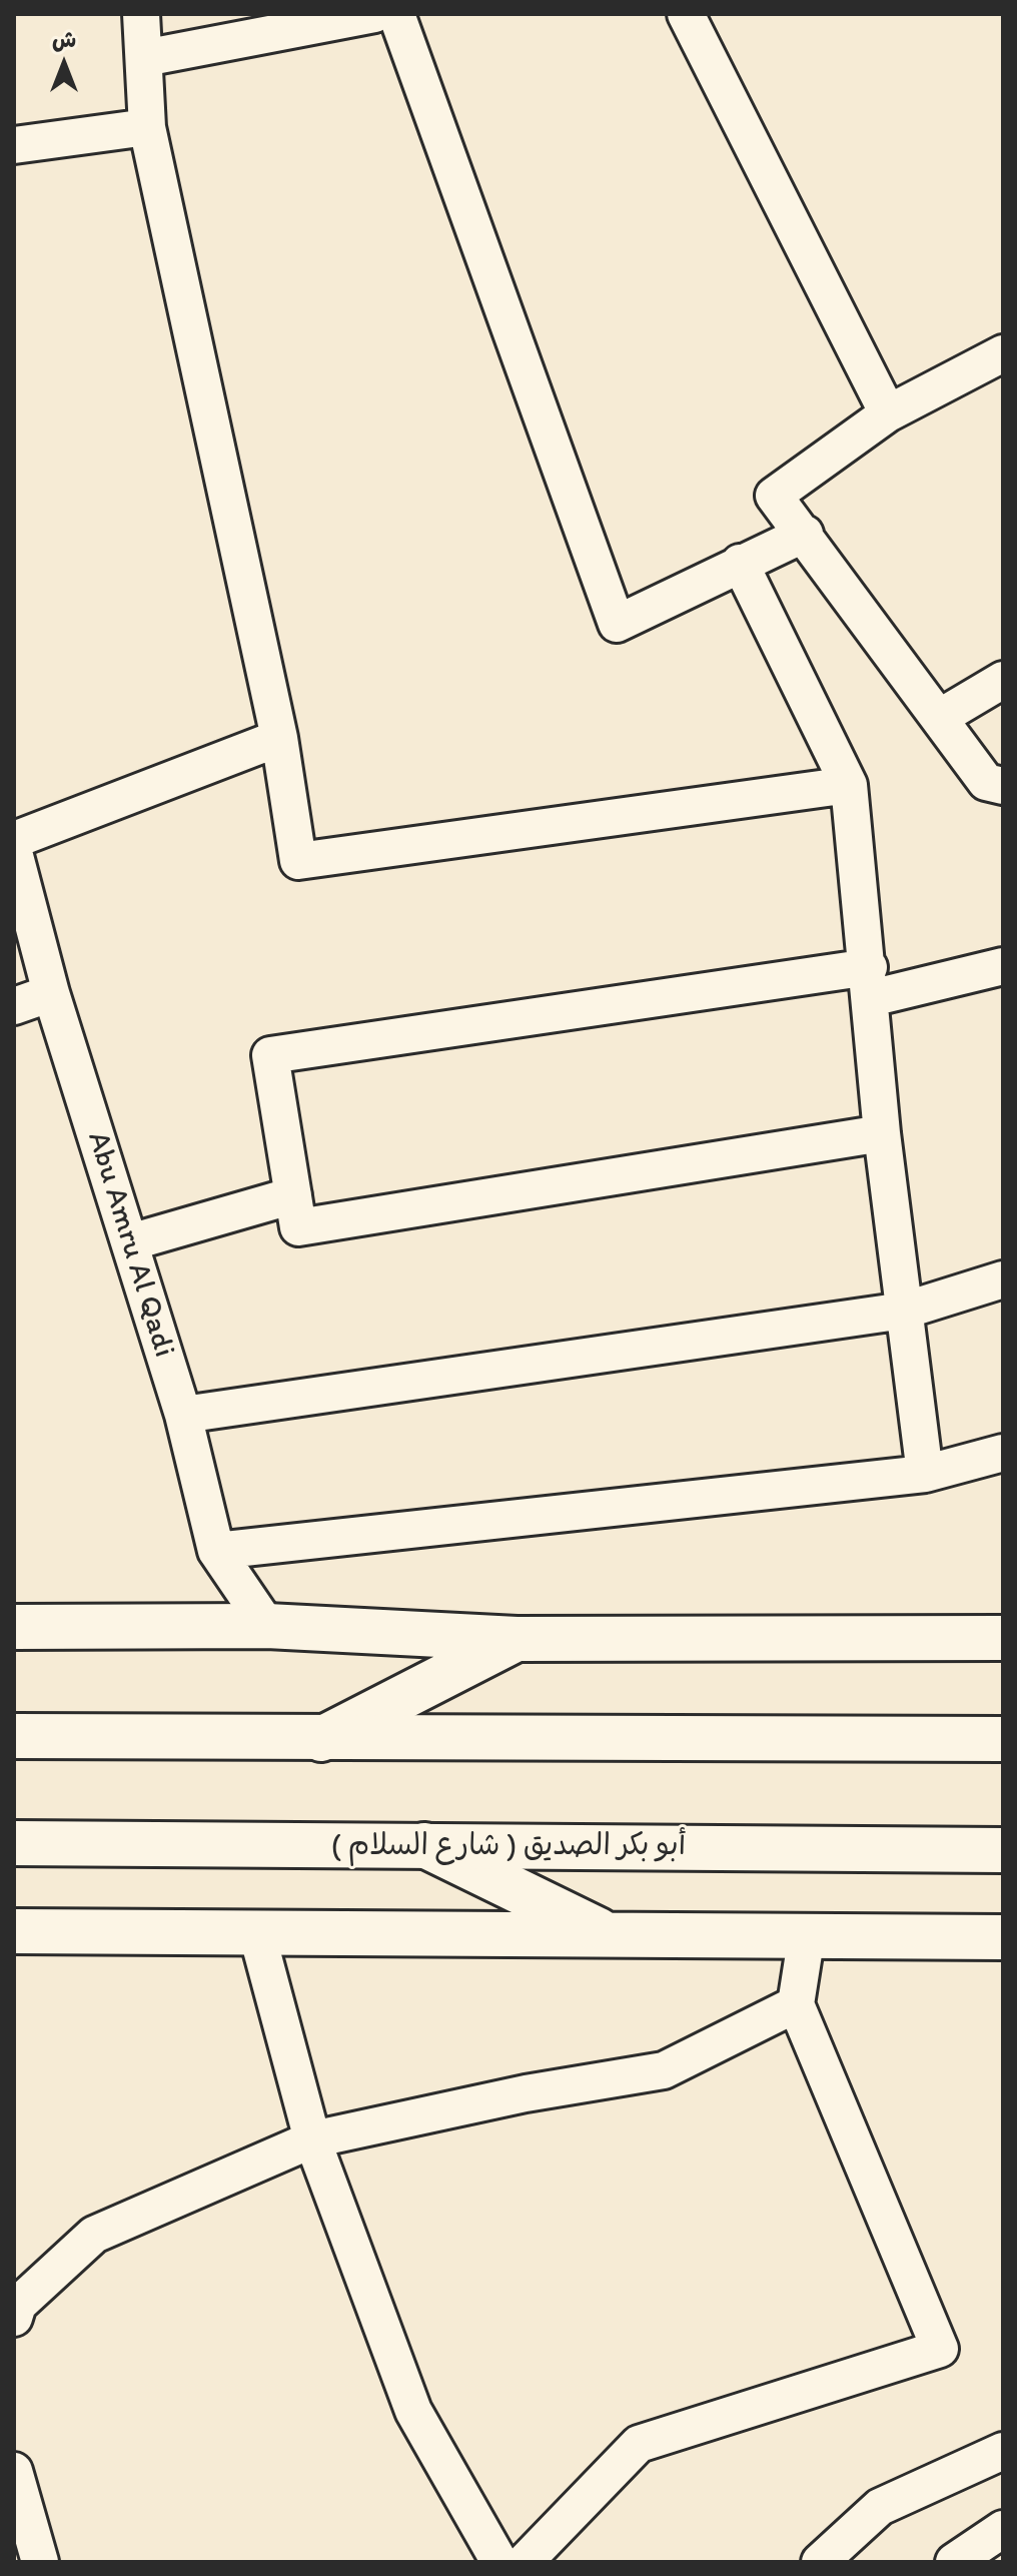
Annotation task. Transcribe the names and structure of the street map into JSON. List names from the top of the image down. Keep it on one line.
{"streets":{"main road":["( شارع السلام ) أبو بكر الصديق"],"street":["Abu Amru Al Qadi"]},"north":"top"}
